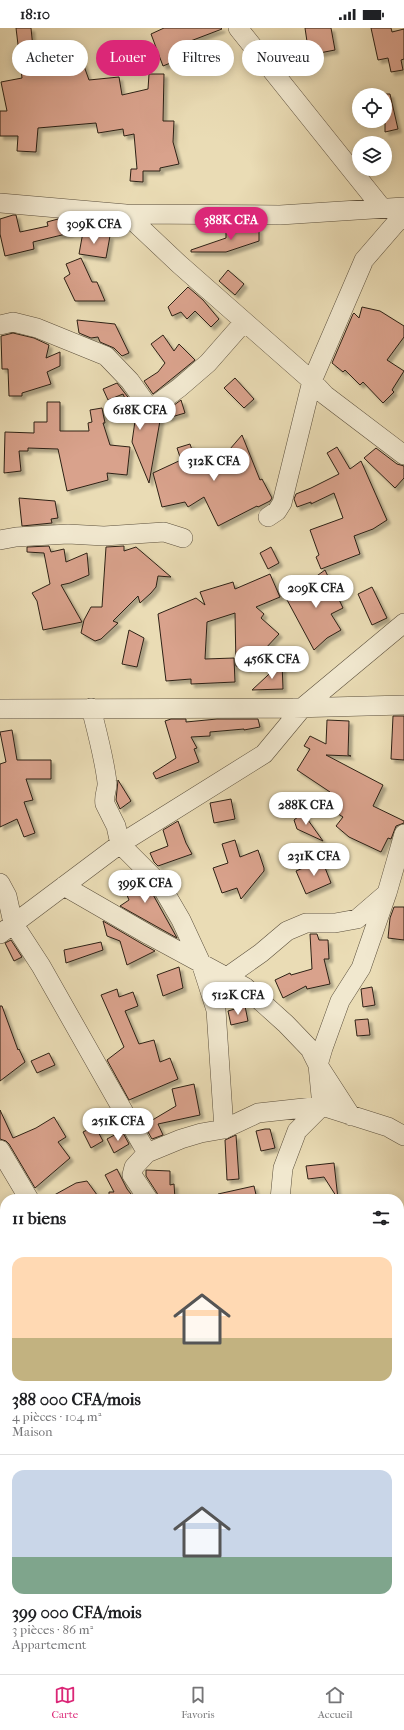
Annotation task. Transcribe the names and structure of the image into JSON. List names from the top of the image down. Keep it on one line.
{"page":{"status":"18:10","chip":["Acheter","Louer","Filtres","Nouveau"],"price":["388K CFA","309K CFA","618K CFA","312K CFA","209K CFA","456K CFA","288K CFA","231K CFA","399K CFA","512K CFA","251K CFA"],"heading":"11 biens","list":[{"name":"388 000 CFA/mois","note":"4 pièces · 104 m² · Maison"},{"name":"399 000 CFA/mois","note":"3 pièces · 86 m² · Appartement"}],"tabs":["Carte","Favoris","Accueil"]}}
